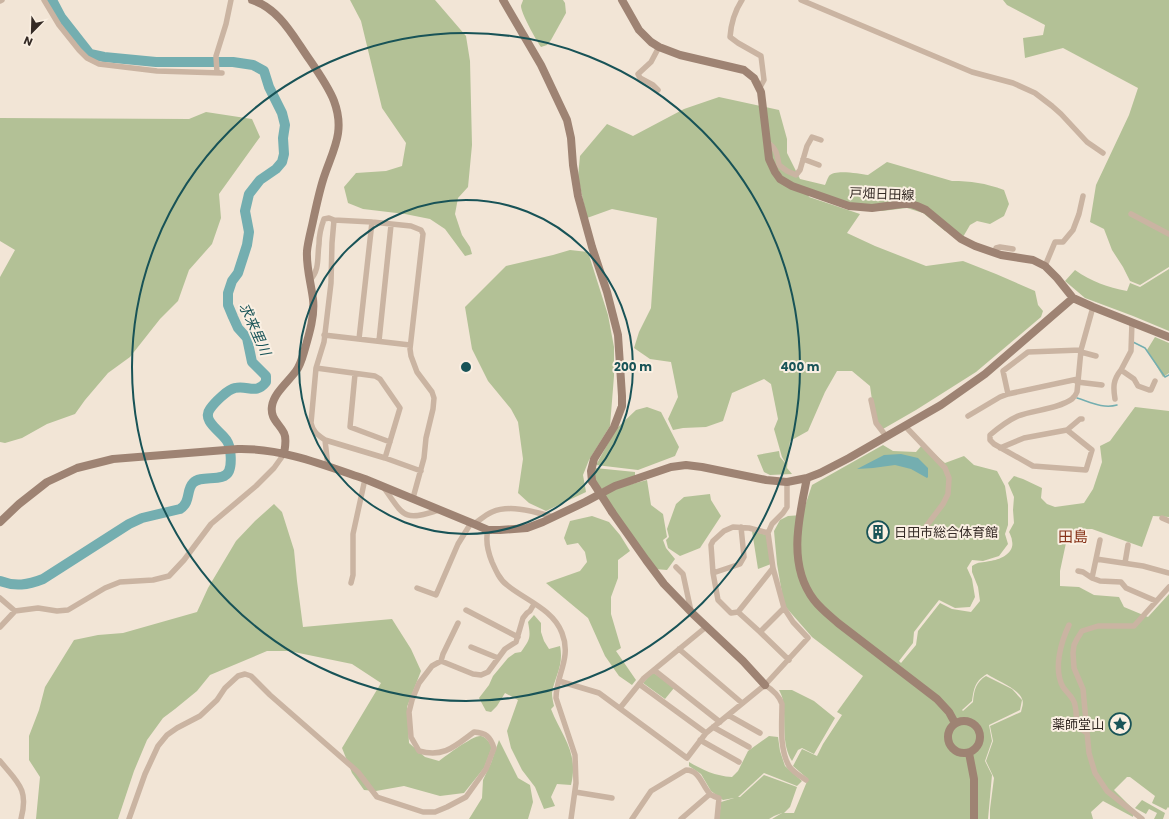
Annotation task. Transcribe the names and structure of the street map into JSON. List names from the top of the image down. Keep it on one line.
{"streets":{"street":["戸畑日田線"]},"districts":["田島"],"water":["求来里川"],"places":{"building":["日田市総合体育館"],"place":["薬師堂山"]},"north":"bottom left","rings":["200 m","400 m"]}
